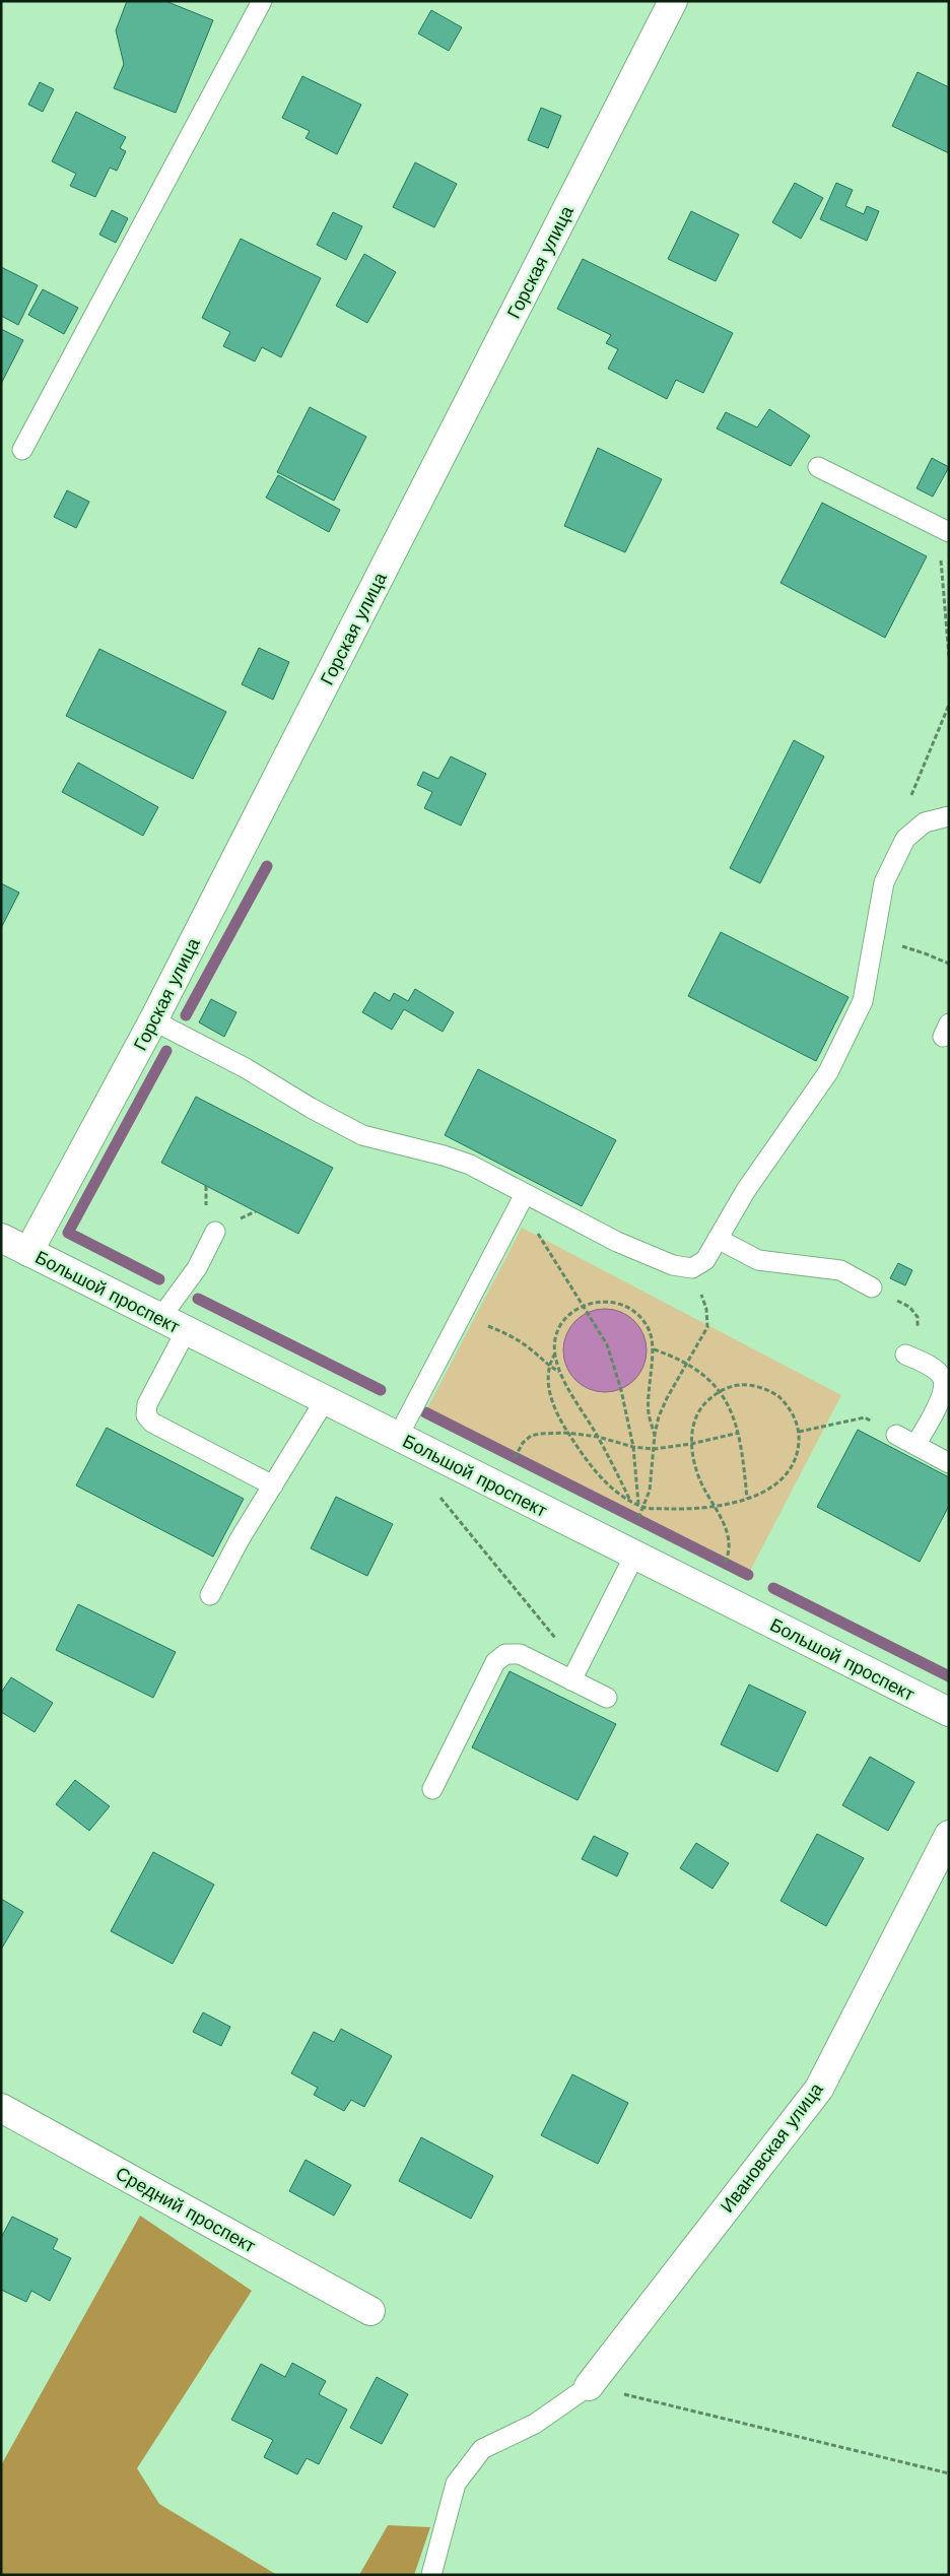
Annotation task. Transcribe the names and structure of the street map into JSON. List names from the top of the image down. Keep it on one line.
{"streets":{"street":["Горская улица","Большой проспект","Ивановская улица","Средний проспект"]},"crossings":[["Горская улица","Большой проспект"]]}
